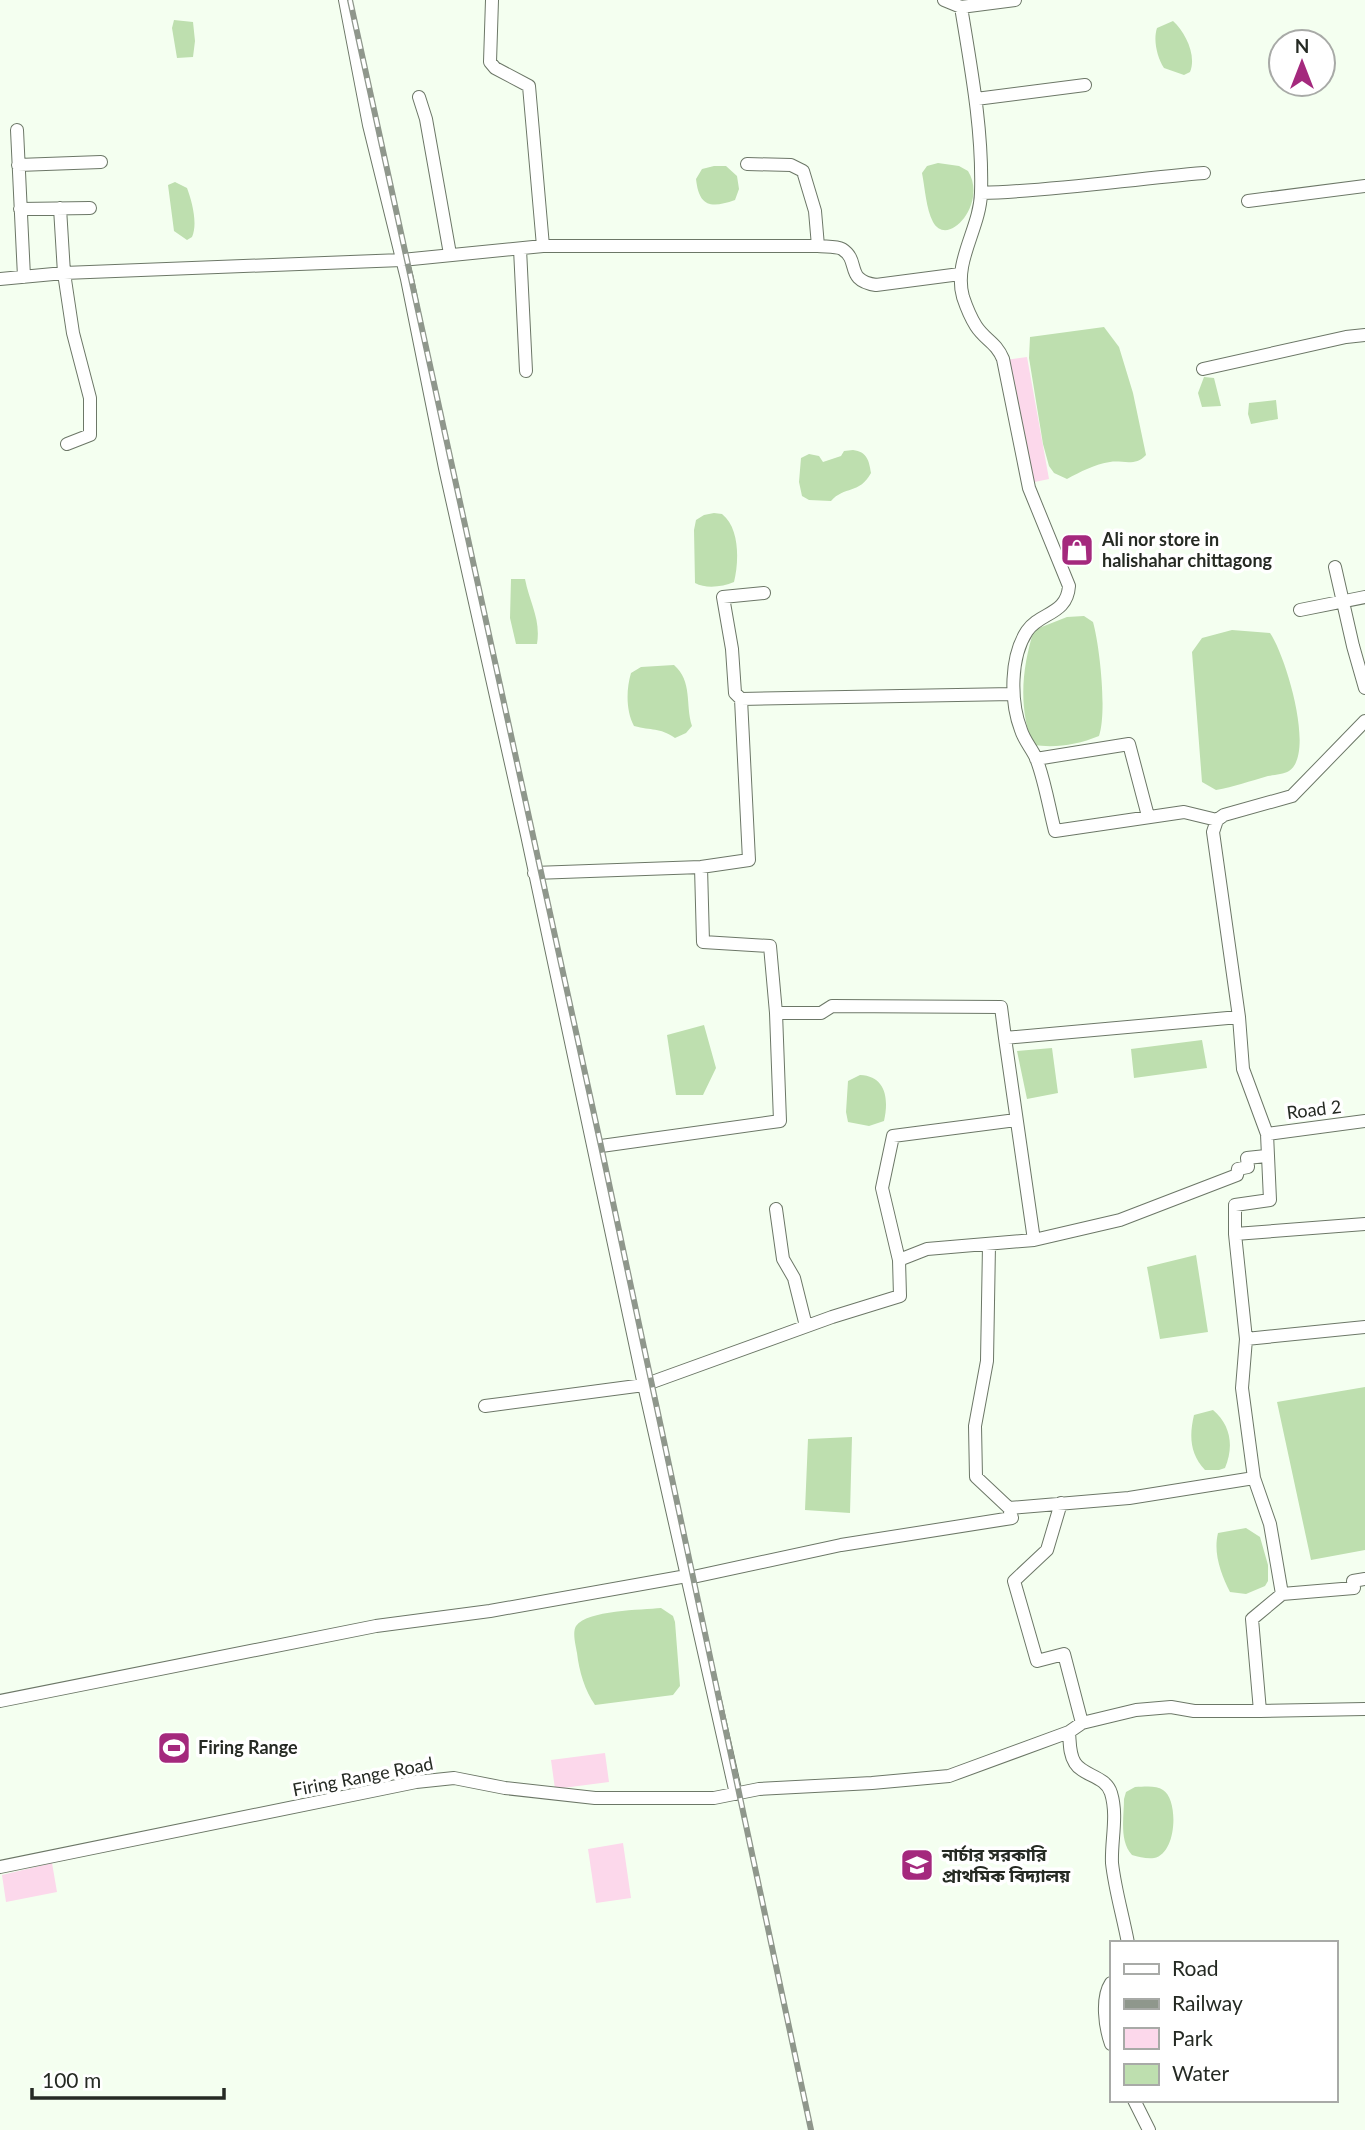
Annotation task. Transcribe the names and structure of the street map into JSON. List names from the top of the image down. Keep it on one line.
{"streets":{"street":["Road 2","Firing Range Road"]},"places":{"shop":["Ali nor store in halishahar chittagong"],"sports":["Firing Range"],"school or university":["নার্চার সরকারি প্রাথমিক বিদ্যালয়"]},"legend":["Road","Railway","Park","Water"],"scale_bar":"100 m","north":"top"}
